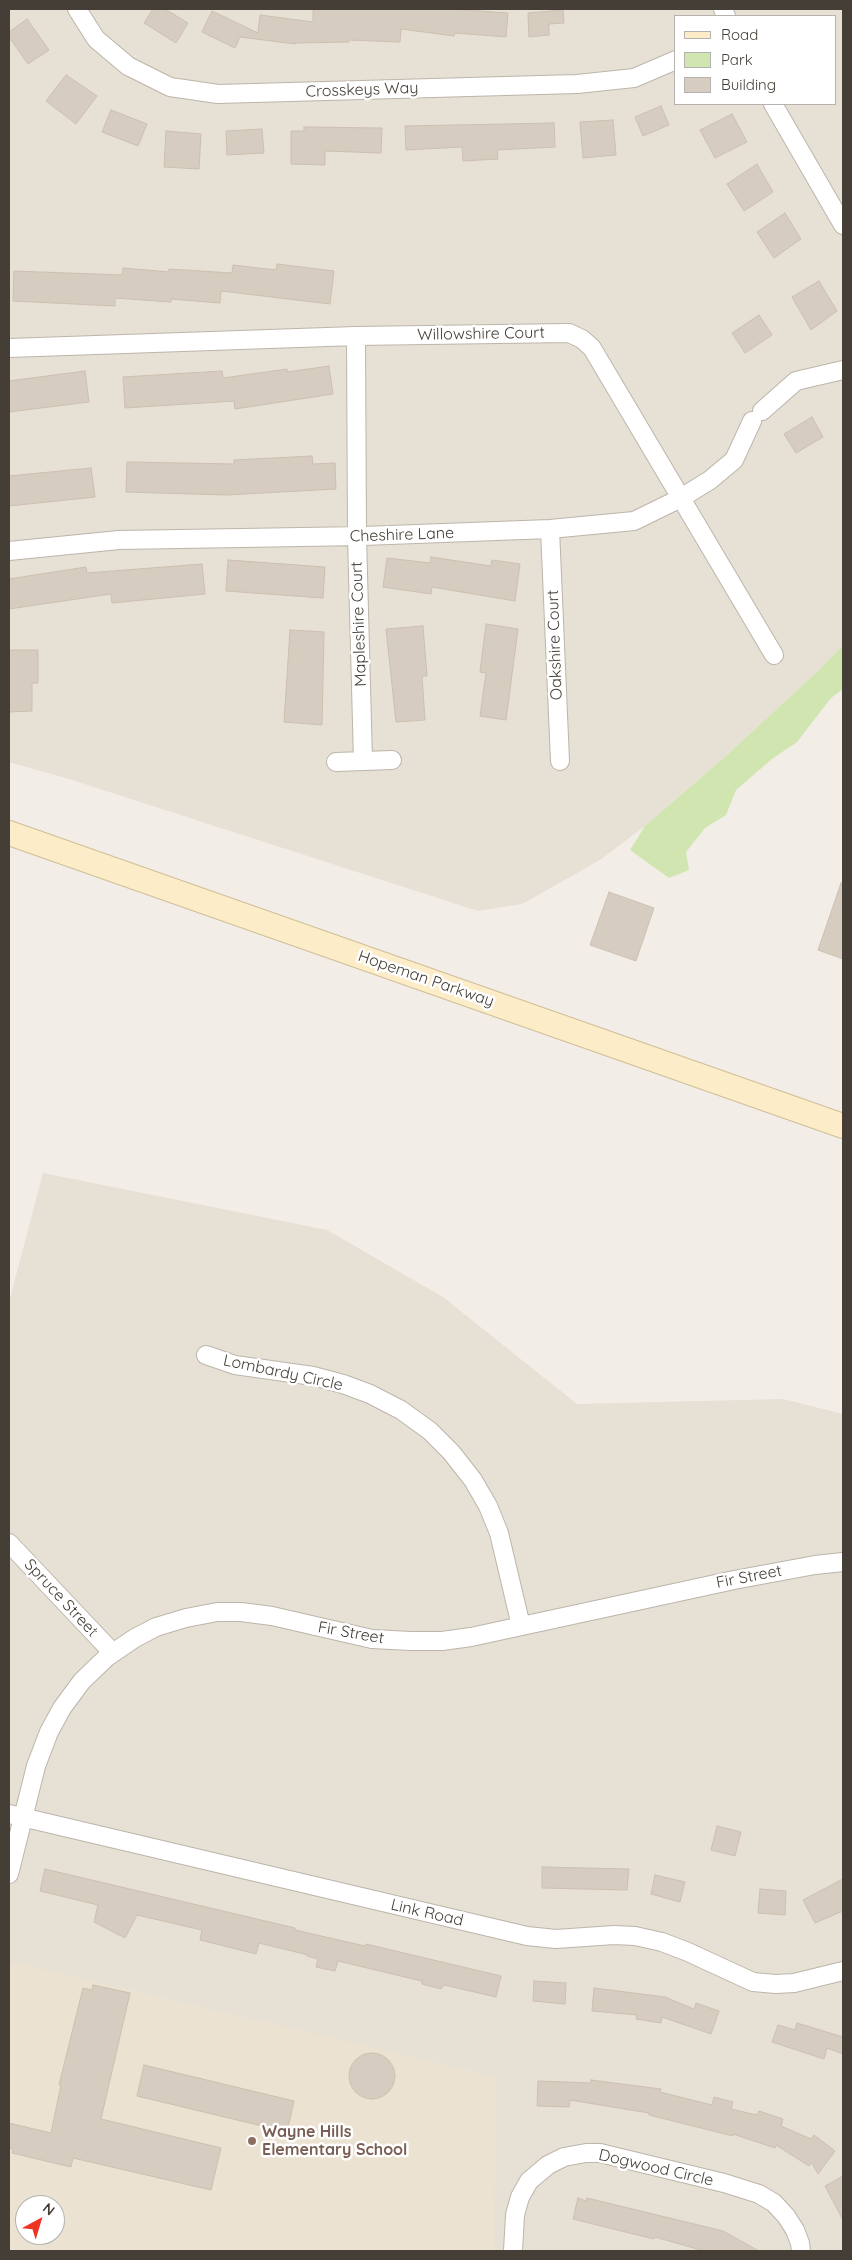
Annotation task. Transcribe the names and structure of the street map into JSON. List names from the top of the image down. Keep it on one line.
{"streets":{"main road":["Hopeman Parkway"],"street":["Crosskeys Way","Willowshire Court","Cheshire Lane","Mapleshire Court","Oakshire Court","Lombardy Circle","Fir Street","Spruce Street","Link Road","Dogwood Circle"]},"crossings":[["Willowshire Court","Cheshire Lane"],["Willowshire Court","Mapleshire Court"],["Cheshire Lane","Mapleshire Court"],["Cheshire Lane","Oakshire Court"],["Lombardy Circle","Fir Street"],["Fir Street","Spruce Street"],["Fir Street","Link Road"]],"places":["Wayne Hills Elementary School"],"legend":["Road","Park","Building"],"north":"top right"}
